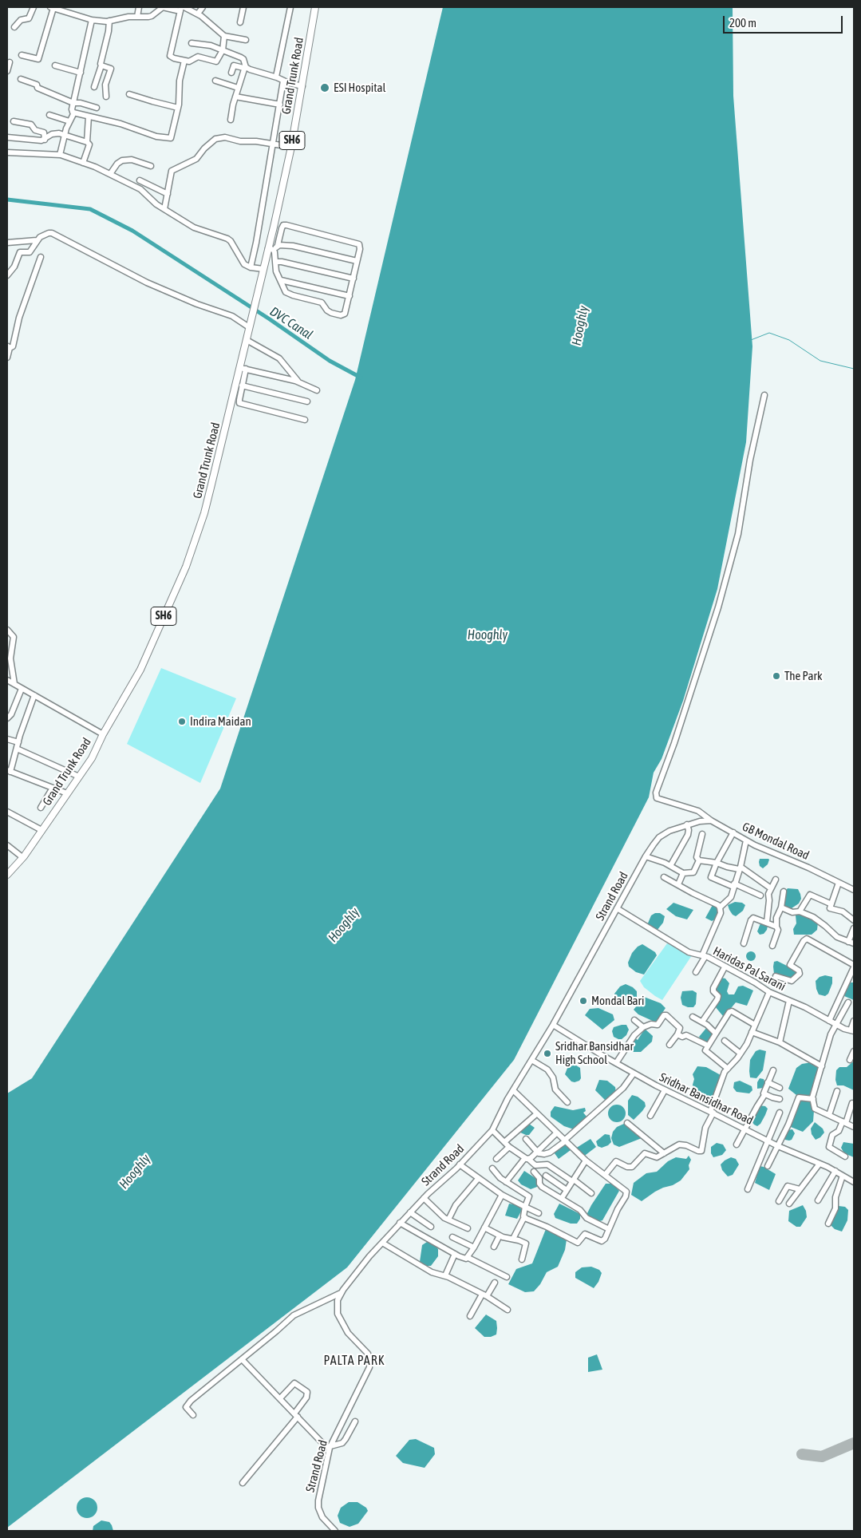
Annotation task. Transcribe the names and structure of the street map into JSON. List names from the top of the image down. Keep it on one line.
{"streets":{"main road":["Grand Trunk Road","SH6"],"street":["GB Mondal Road","Strand Road","Haridas Pal Sarani","Sridhar Bansidhar Road"]},"crossings":[["Strand Road","Haridas Pal Sarani"],["Strand Road","Sridhar Bansidhar Road"]],"districts":["PALTA PARK"],"water":["DVC Canal","Hooghly"],"places":["ESI Hospital","The Park","Indira Maidan","Mondal Bari","Sridhar Bansidhar High School"],"scale_bar":"200 m"}
